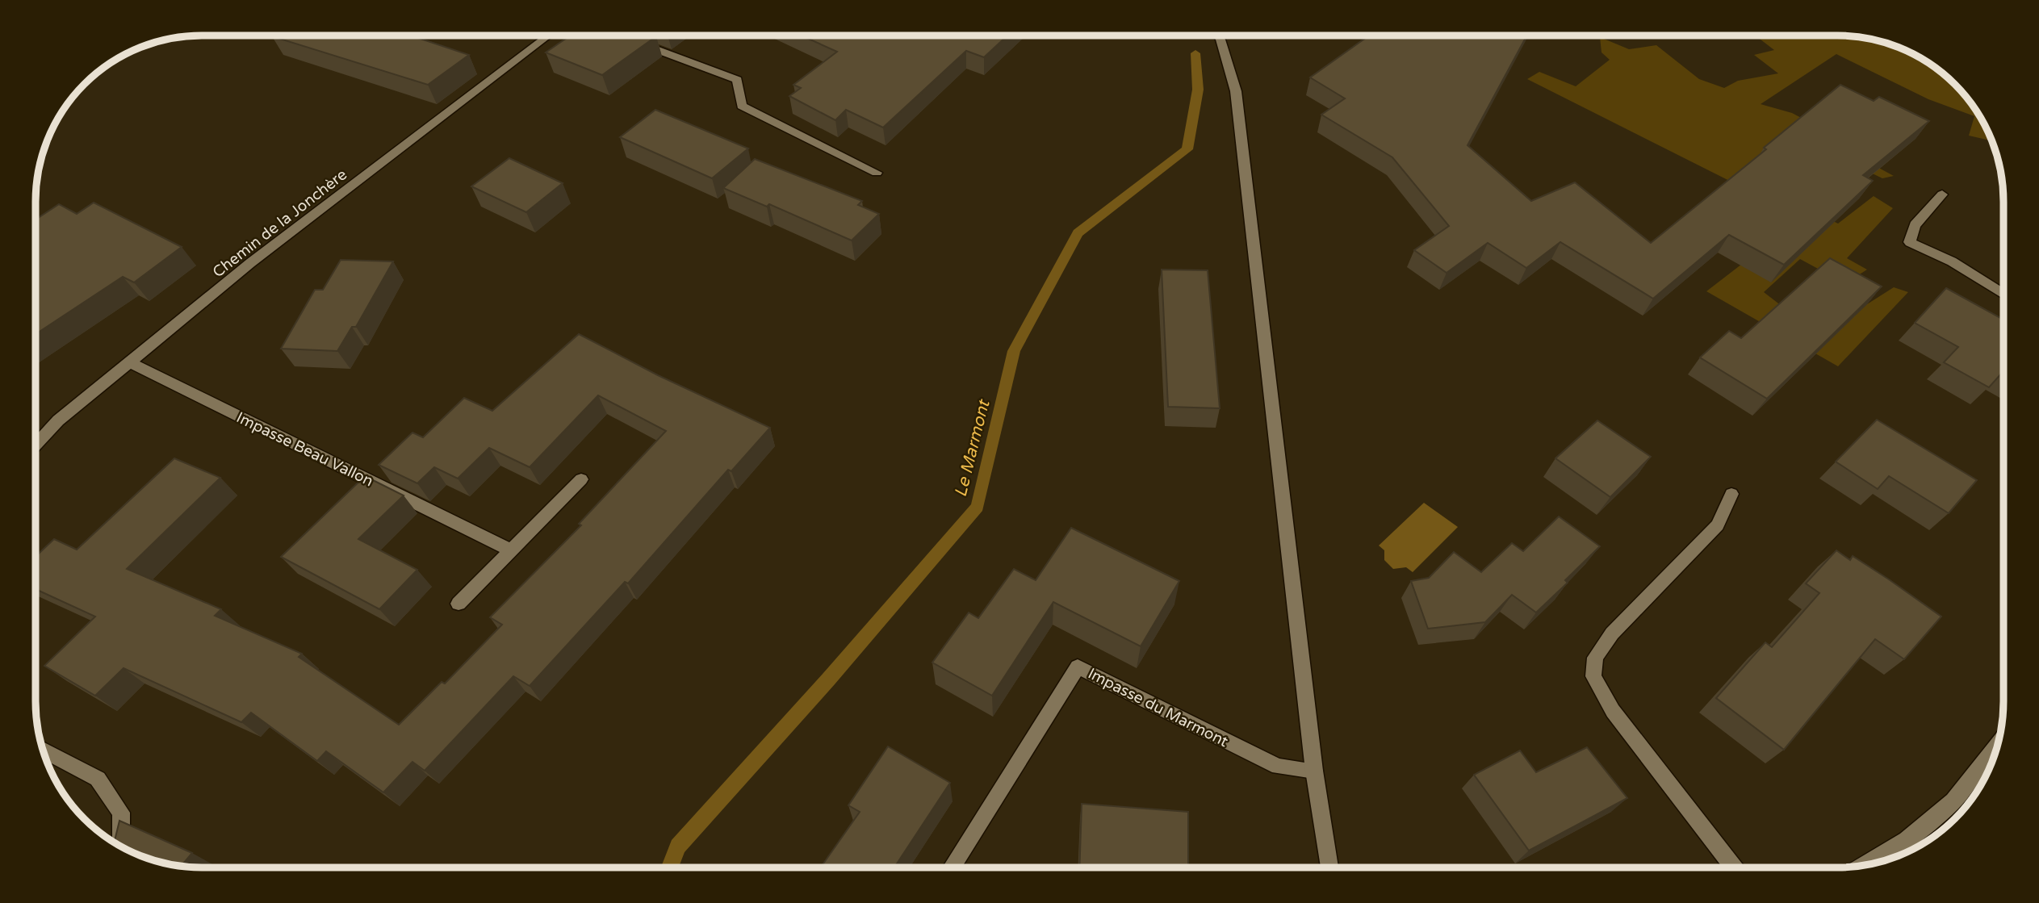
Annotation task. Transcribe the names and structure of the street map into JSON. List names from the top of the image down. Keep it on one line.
{"streets":{"street":["Chemin de la Jonchère","Impasse Beau Vallon","Impasse du Marmont"]},"crossings":[["Chemin de la Jonchère","Impasse Beau Vallon"]],"water":["Le Marmont"]}
